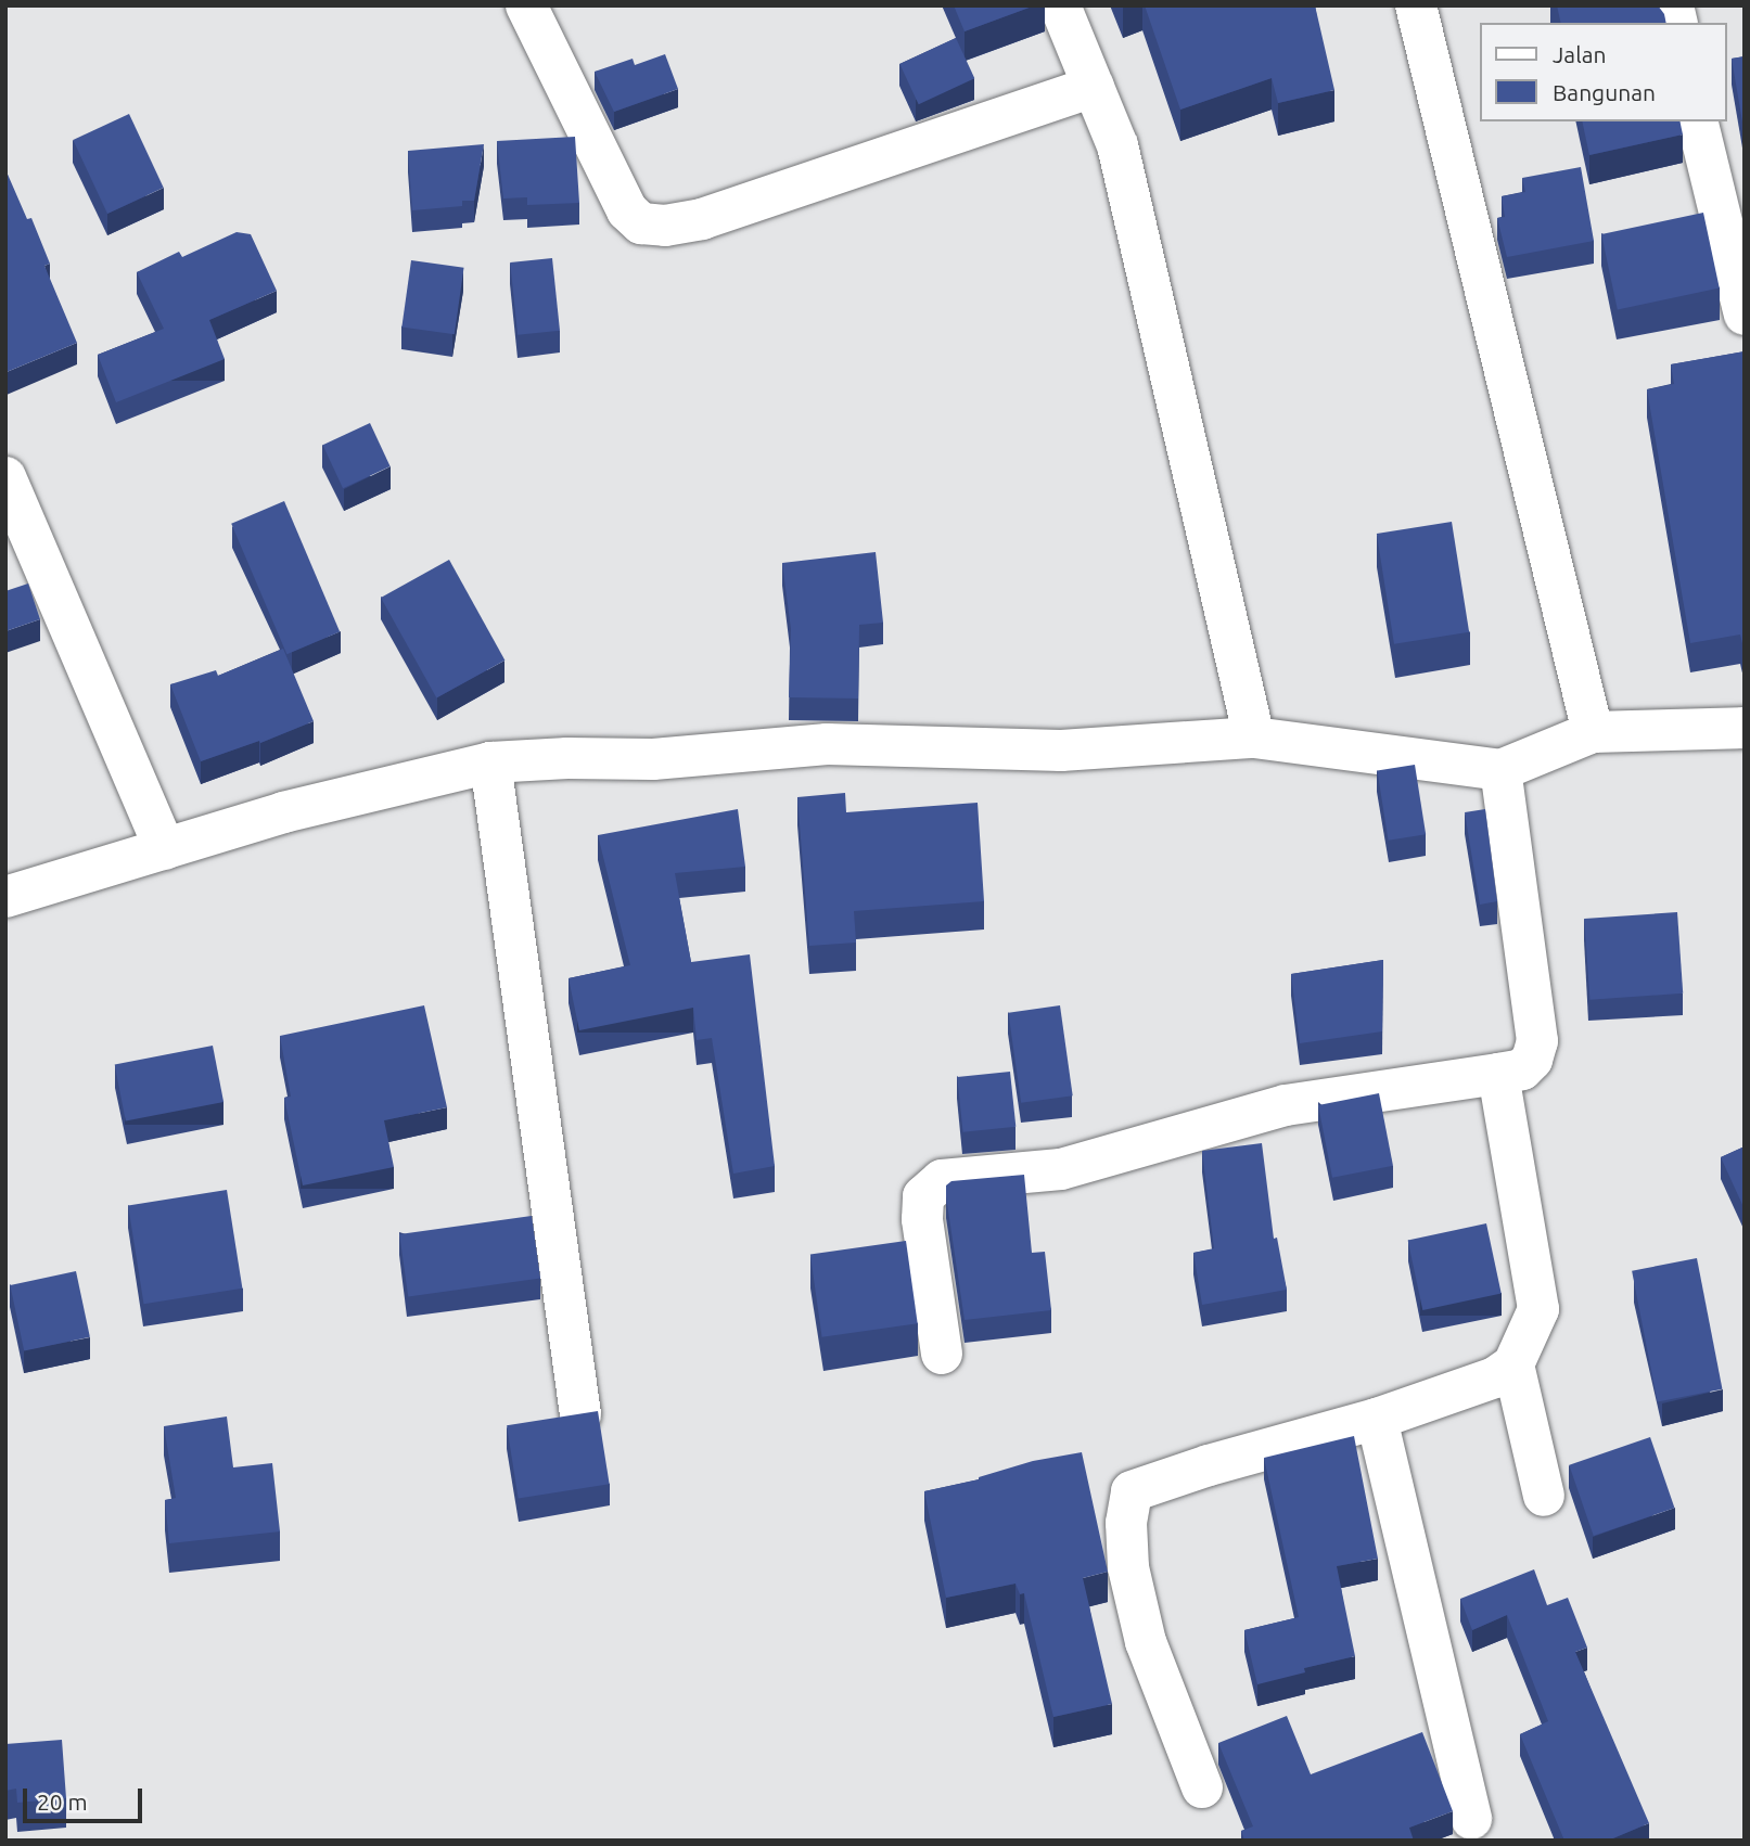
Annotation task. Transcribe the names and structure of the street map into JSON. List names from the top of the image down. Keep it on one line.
{"legend":["Jalan","Bangunan"],"scale_bar":"20 m"}
